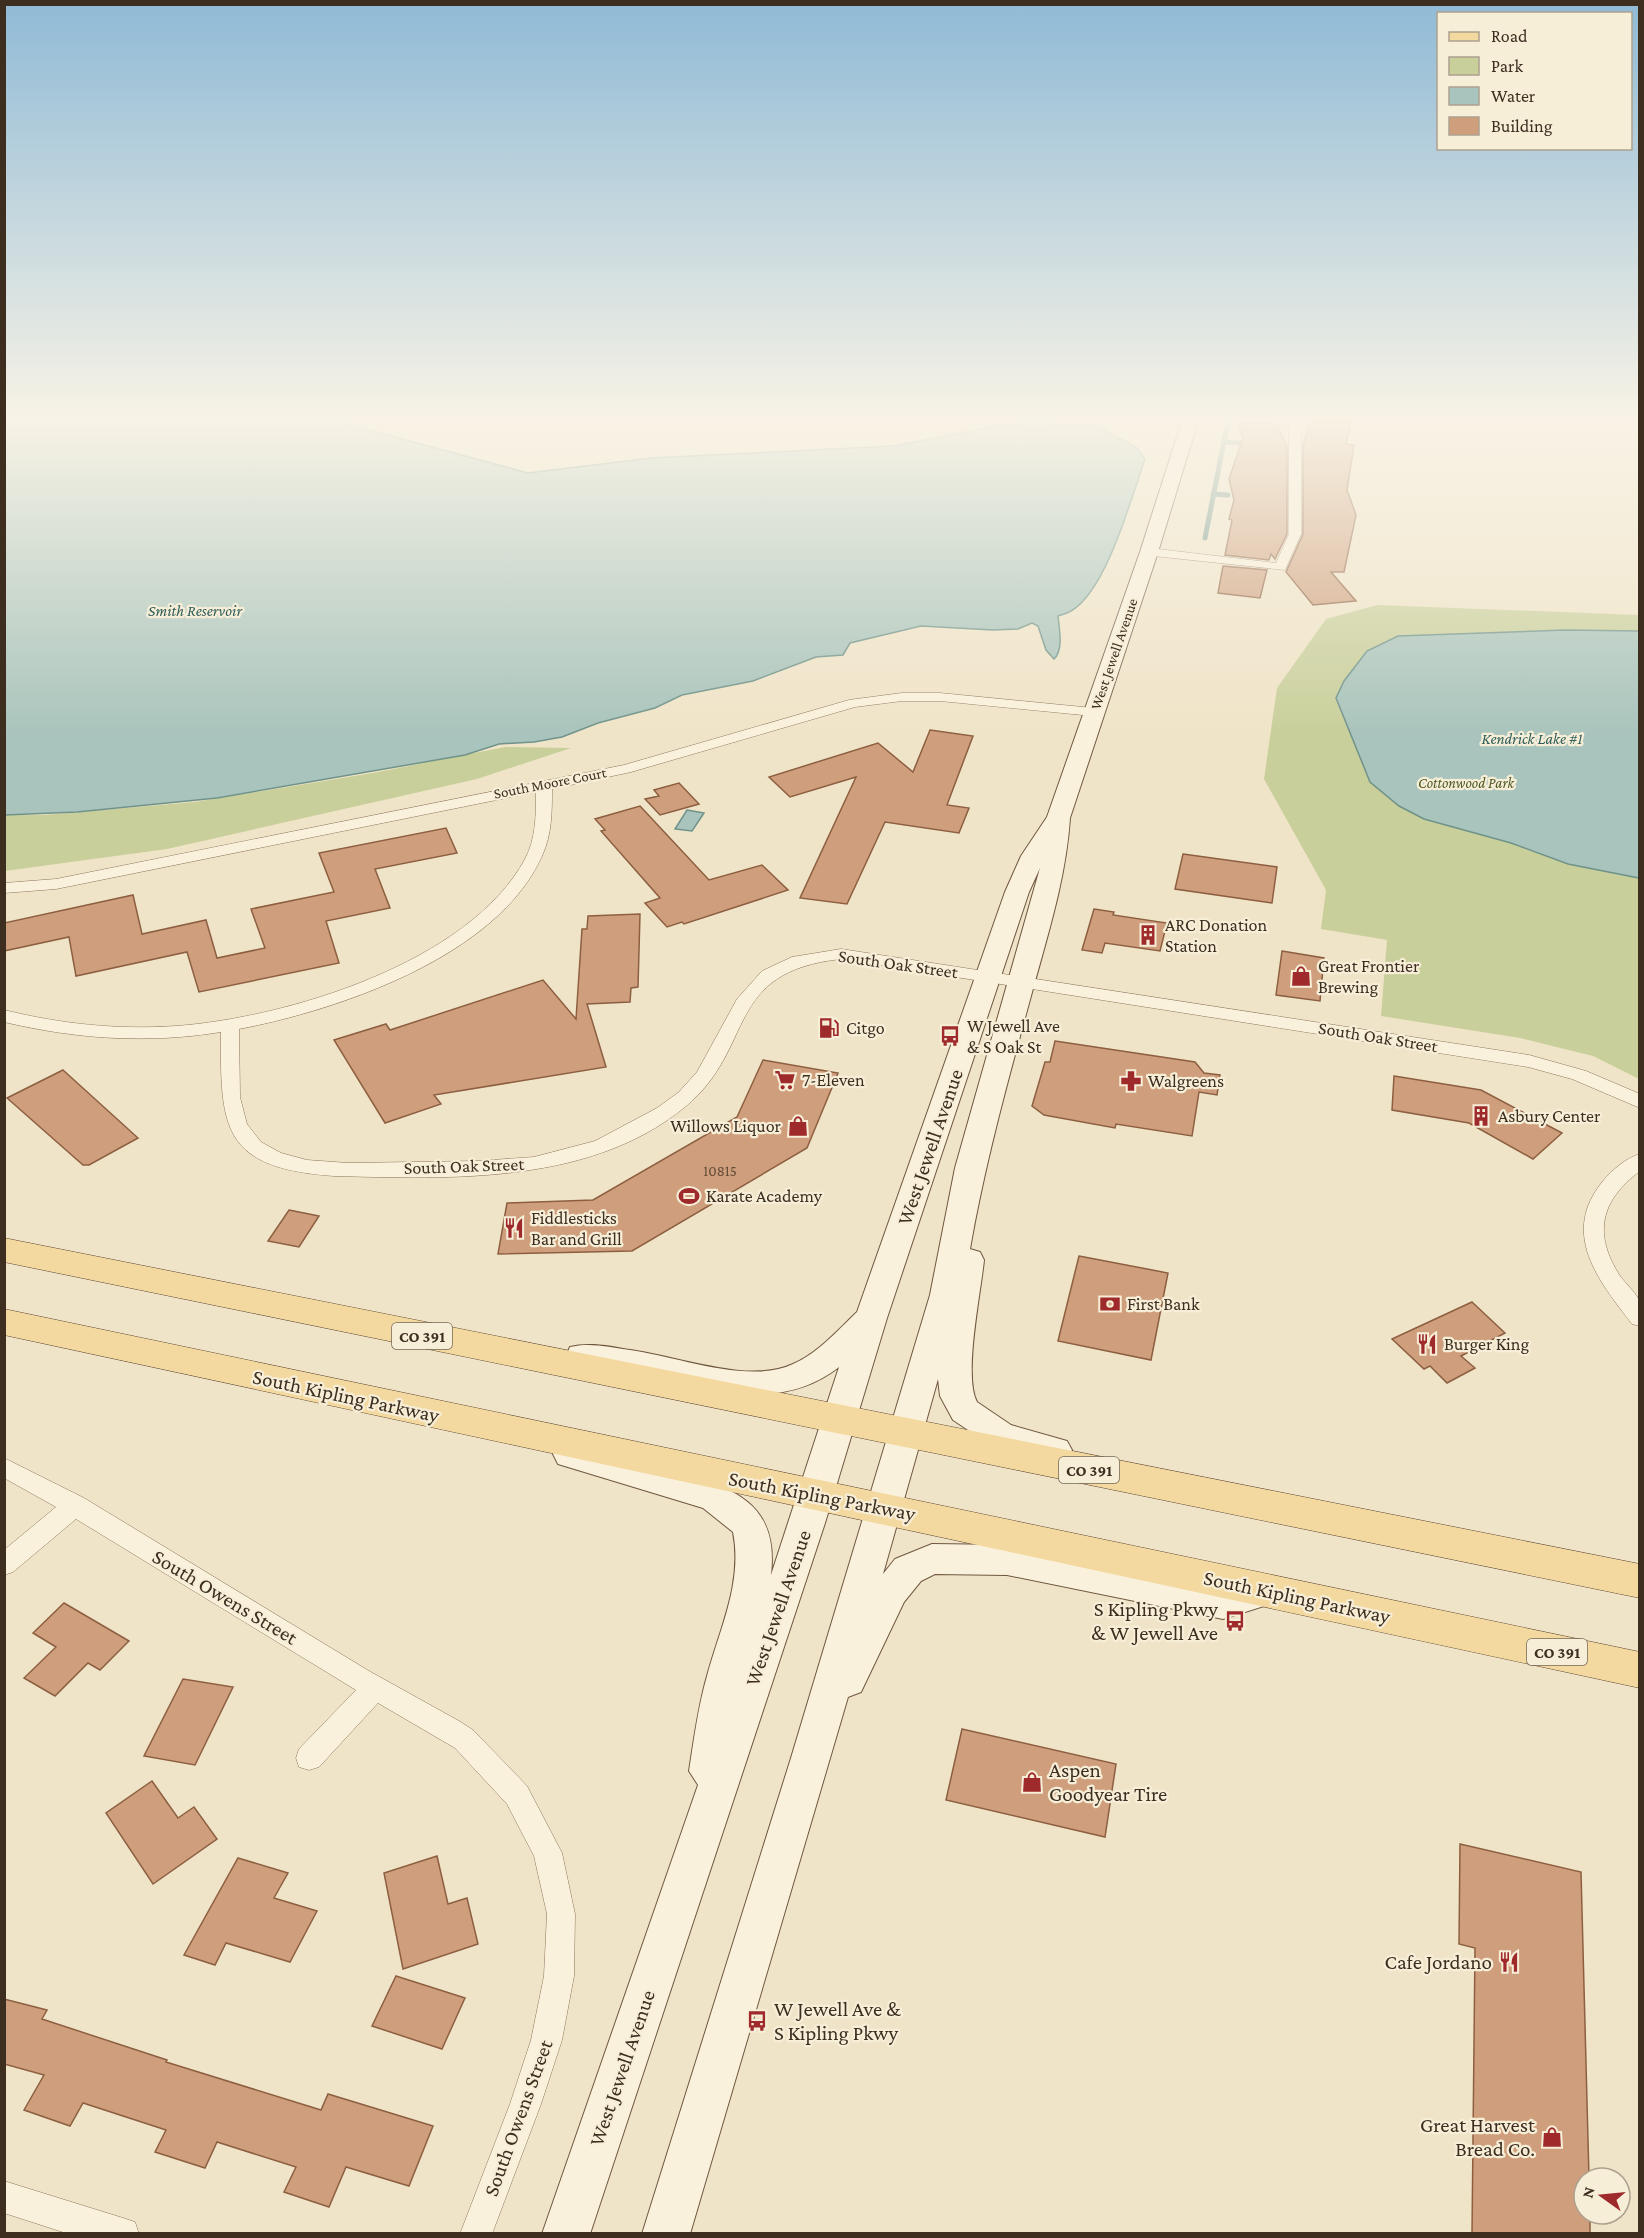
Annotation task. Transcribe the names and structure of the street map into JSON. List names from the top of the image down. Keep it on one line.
{"streets":{"main road":["West Jewell Avenue","CO 391","South Kipling Parkway"],"street":["South Moore Court","South Oak Street","South Owens Street"]},"crossings":[["West Jewell Avenue","South Moore Court"],["West Jewell Avenue","South Oak Street"],["West Jewell Avenue","CO 391"],["West Jewell Avenue","South Kipling Parkway"]],"water":["Smith Reservoir","Kendrick Lake #1"],"parks":["Cottonwood Park"],"places":{"building":["ARC Donation Station","Asbury Center"],"shop":["Great Frontier Brewing","Willows Liquor","Aspen Goodyear Tire","Great Harvest Bread Co."],"fuel station":["Citgo"],"bus stop":["W Jewell Ave & S Oak St","S Kipling Pkwy & W Jewell Ave","W Jewell Ave & S Kipling Pkwy"],"supermarket":["7-Eleven"],"pharmacy":["Walgreens"],"sports":["Karate Academy"],"restaurant":["Fiddlesticks Bar and Grill","Burger King","Cafe Jordano"],"bank":["First Bank"]},"house_numbers":["10815"],"legend":["Road","Park","Water","Building"],"north":"left"}
